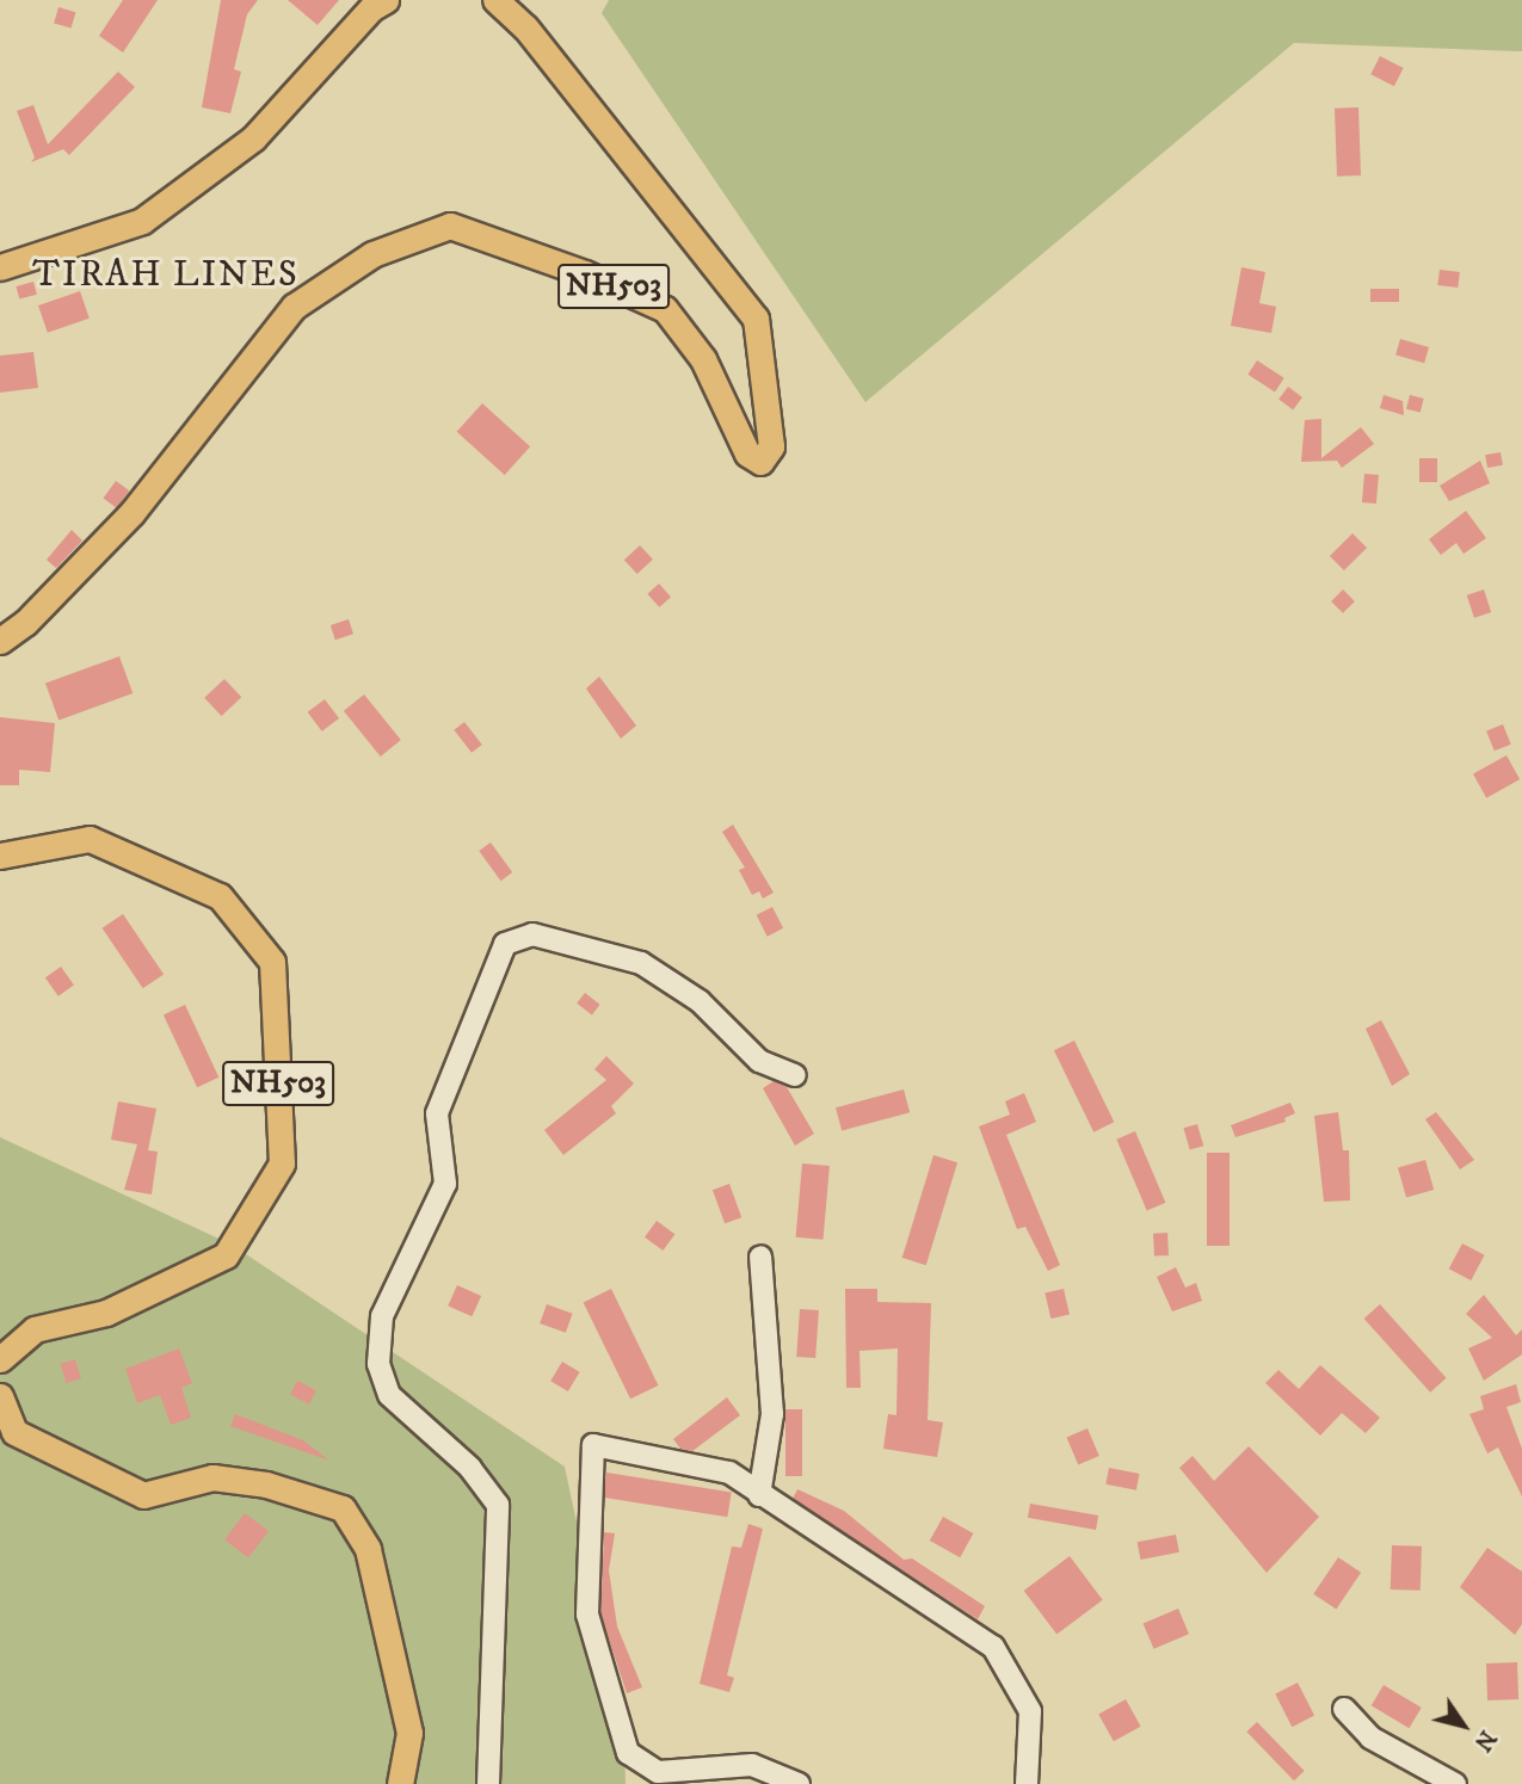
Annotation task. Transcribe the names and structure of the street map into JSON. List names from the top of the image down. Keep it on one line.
{"streets":{"main road":["NH503"]},"districts":["TIRAH LINES"],"north":"bottom right"}
